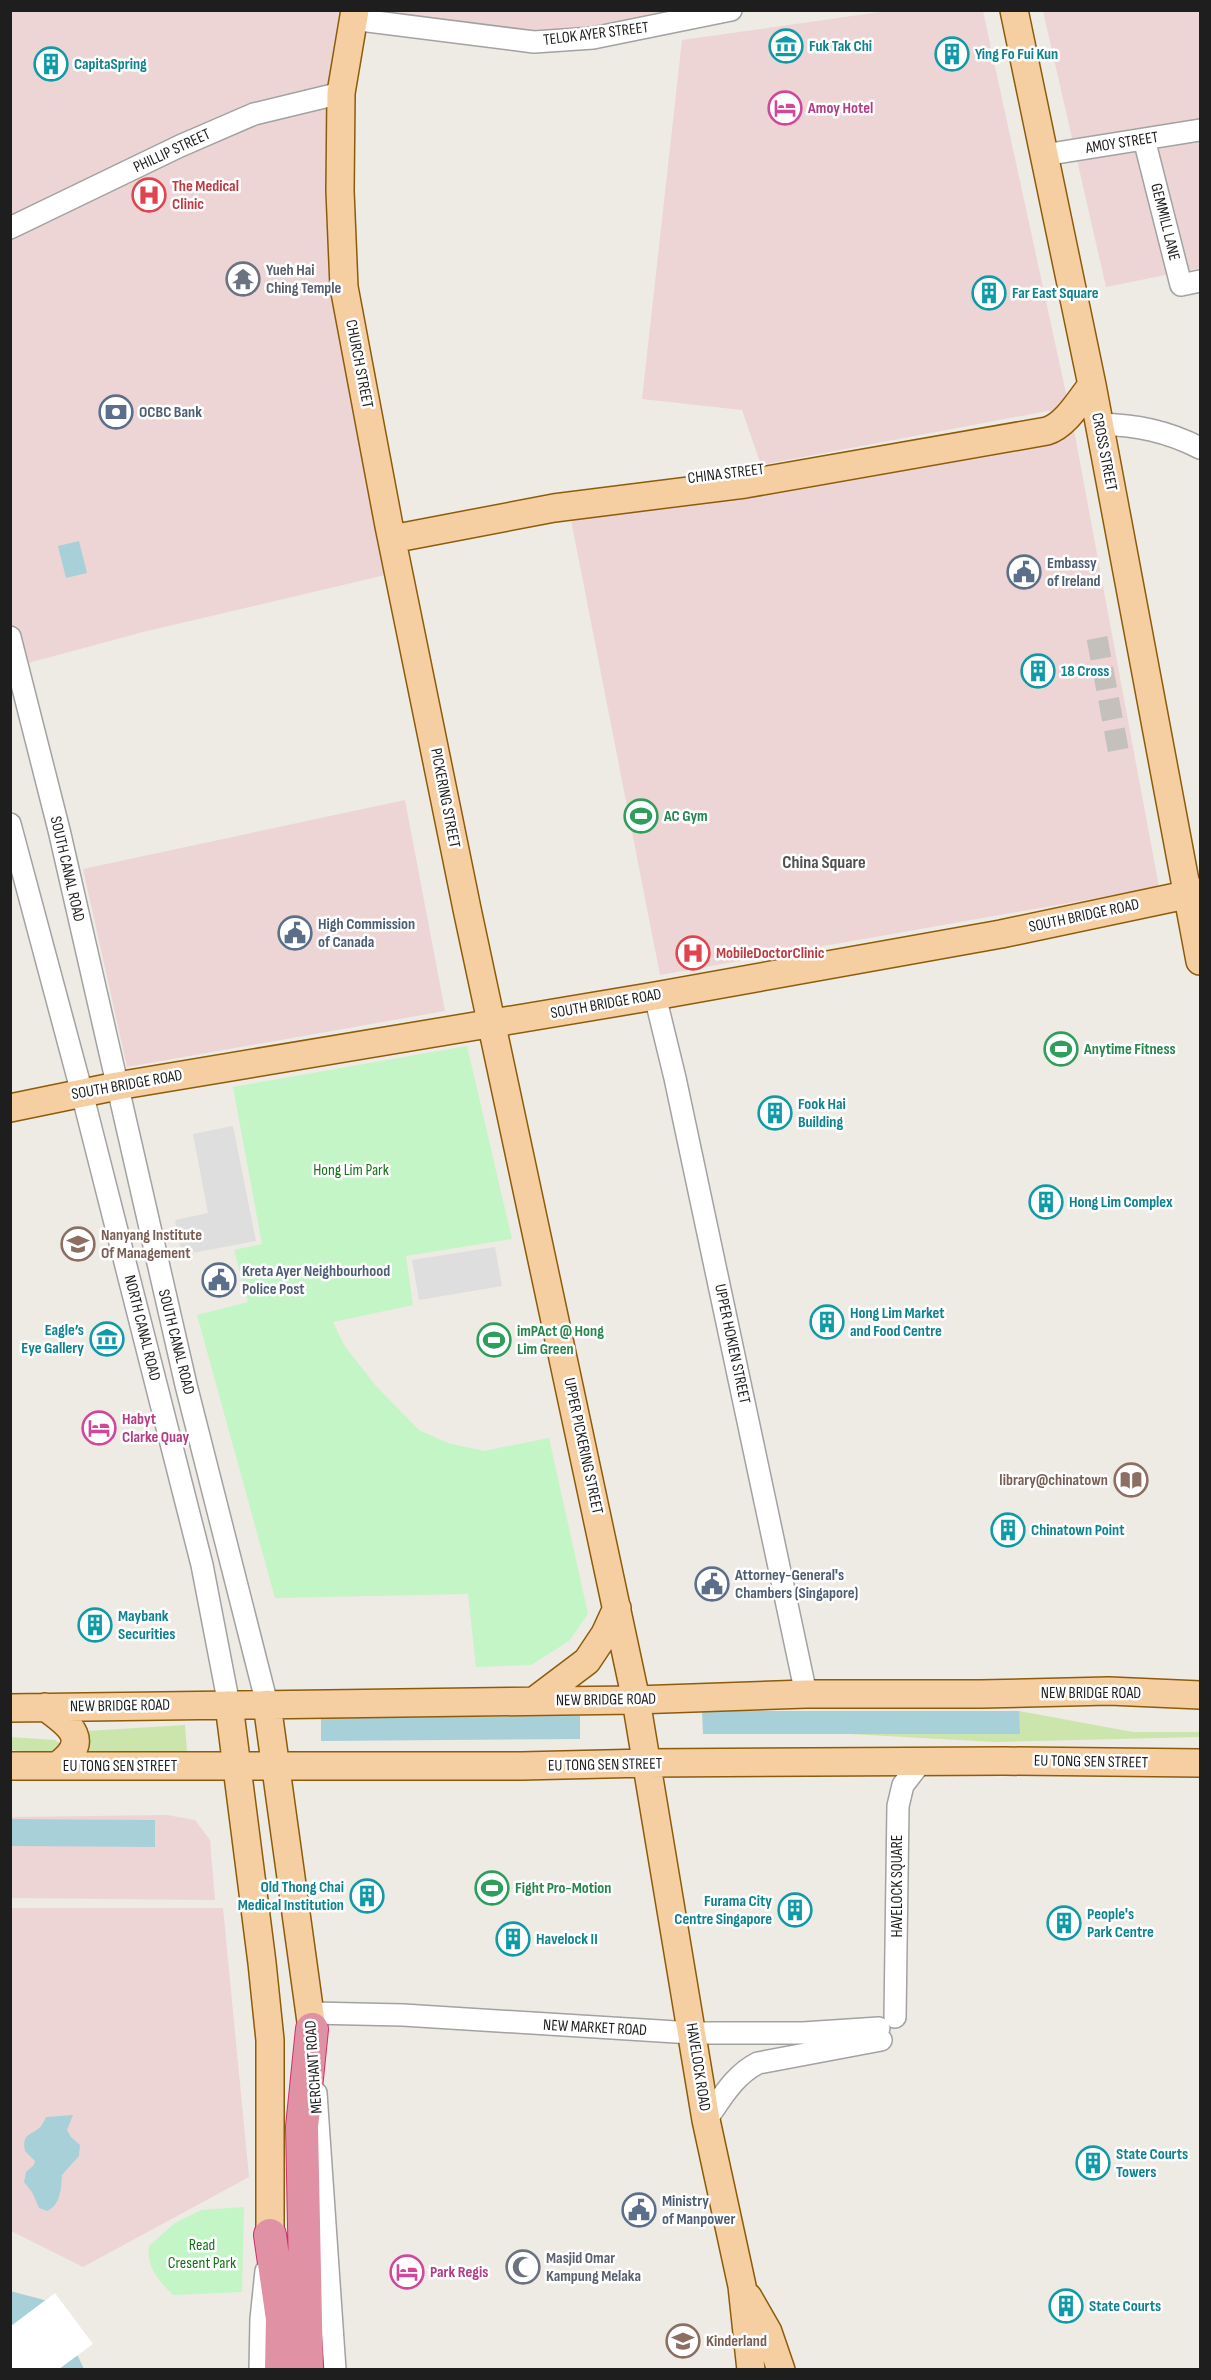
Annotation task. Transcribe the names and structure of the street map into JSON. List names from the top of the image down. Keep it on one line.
{"streets":{"main road":["CHURCH STREET","CROSS STREET","CHINA STREET","PICKERING STREET","SOUTH CANAL ROAD","SOUTH BRIDGE ROAD","NORTH CANAL ROAD","UPPER PICKERING STREET","NEW BRIDGE ROAD","EU TONG SEN STREET","MERCHANT ROAD","HAVELOCK ROAD"],"street":["TELOK AYER STREET","AMOY STREET","PHILLIP STREET","GEMMILL LANE","UPPER HOKIEN STREET","HAVELOCK SQUARE","NEW MARKET ROAD"]},"crossings":[["TELOK AYER STREET","CHURCH STREET"],["AMOY STREET","GEMMILL LANE"],["AMOY STREET","CROSS STREET"],["PHILLIP STREET","CHURCH STREET"],["CHURCH STREET","CHINA STREET"],["CHURCH STREET","PICKERING STREET"],["CROSS STREET","CHINA STREET"],["CROSS STREET","SOUTH BRIDGE ROAD"],["PICKERING STREET","SOUTH BRIDGE ROAD"],["PICKERING STREET","UPPER PICKERING STREET"],["SOUTH CANAL ROAD","SOUTH BRIDGE ROAD"],["SOUTH CANAL ROAD","NEW BRIDGE ROAD"],["SOUTH CANAL ROAD","EU TONG SEN STREET"],["SOUTH CANAL ROAD","MERCHANT ROAD"],["SOUTH BRIDGE ROAD","NORTH CANAL ROAD"],["SOUTH BRIDGE ROAD","UPPER HOKIEN STREET"],["SOUTH BRIDGE ROAD","UPPER PICKERING STREET"],["NORTH CANAL ROAD","NEW BRIDGE ROAD"],["NORTH CANAL ROAD","EU TONG SEN STREET"],["UPPER HOKIEN STREET","NEW BRIDGE ROAD"],["UPPER PICKERING STREET","NEW BRIDGE ROAD"],["UPPER PICKERING STREET","EU TONG SEN STREET"],["UPPER PICKERING STREET","HAVELOCK ROAD"],["EU TONG SEN STREET","HAVELOCK SQUARE"],["EU TONG SEN STREET","MERCHANT ROAD"],["EU TONG SEN STREET","HAVELOCK ROAD"],["HAVELOCK SQUARE","NEW MARKET ROAD"],["NEW MARKET ROAD","MERCHANT ROAD"],["NEW MARKET ROAD","HAVELOCK ROAD"]],"districts":["China Square"],"parks":["Hong Lim Park","Read Cresent Park"],"places":{"museum":["Fuk Tak Chi","Eagle’s Eye Gallery"],"building":["Ying Fo Fui Kun","CapitaSpring","Far East Square","18 Cross","Fook Hai Building","Hong Lim Complex","Hong Lim Market and Food Centre","Chinatown Point","Maybank Securities","Old Thong Chai Medical Institution","Furama City Centre Singapore","People's Park Centre","Havelock II","State Courts Towers","State Courts"],"hotel":["Amoy Hotel","Habyt Clarke Quay","Park Regis"],"hospital":["The Medical Clinic","MobileDoctorClinic"],"temple":["Yueh Hai Ching Temple"],"bank":["OCBC Bank"],"public building":["Embassy of Ireland","High Commission of Canada","Kreta Ayer Neighbourhood Police Post","Attorney-General's Chambers (Singapore)","Ministry of Manpower"],"sports":["AC Gym","Anytime Fitness","imPAct @ Hong Lim Green","Fight Pro-Motion"],"school or university":["Nanyang Institute Of Management","Kinderland"],"library":["library@chinatown"],"mosque":["Masjid Omar Kampung Melaka"]}}
